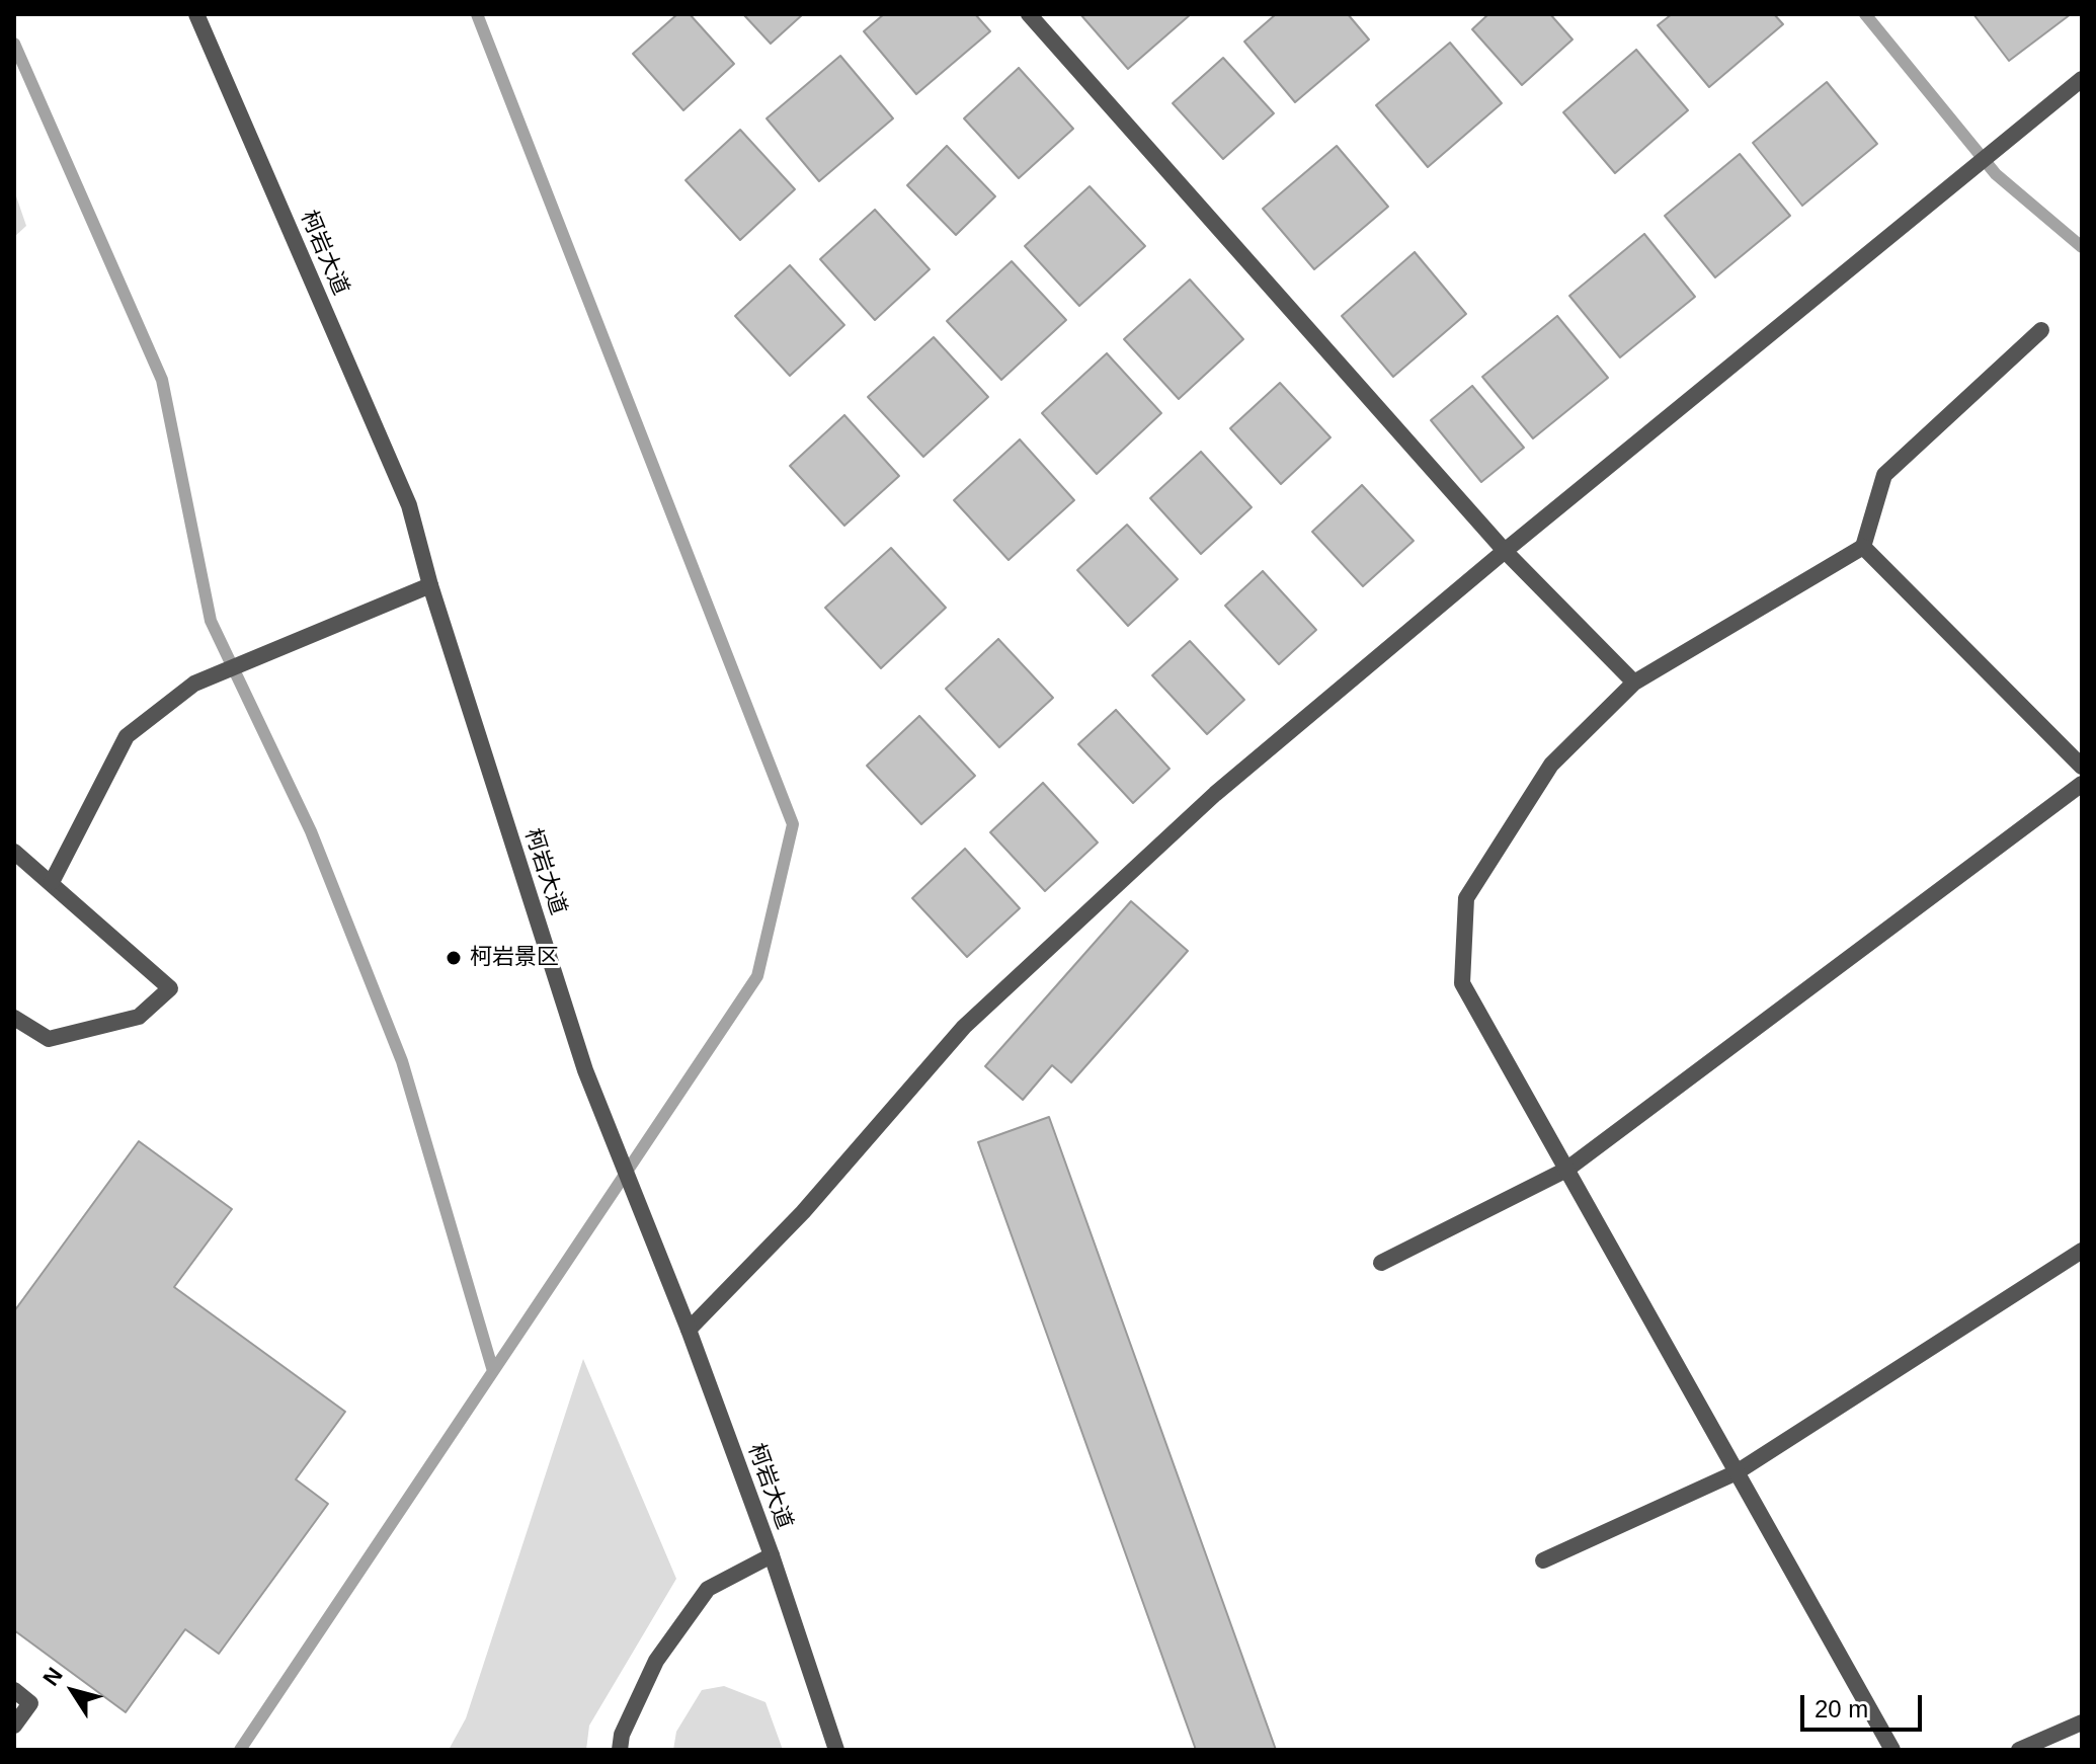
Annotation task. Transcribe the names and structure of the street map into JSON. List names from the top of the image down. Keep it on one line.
{"streets":{"street":["柯岩大道"]},"places":["柯岩景区"],"scale_bar":"20 m","north":"top left"}
